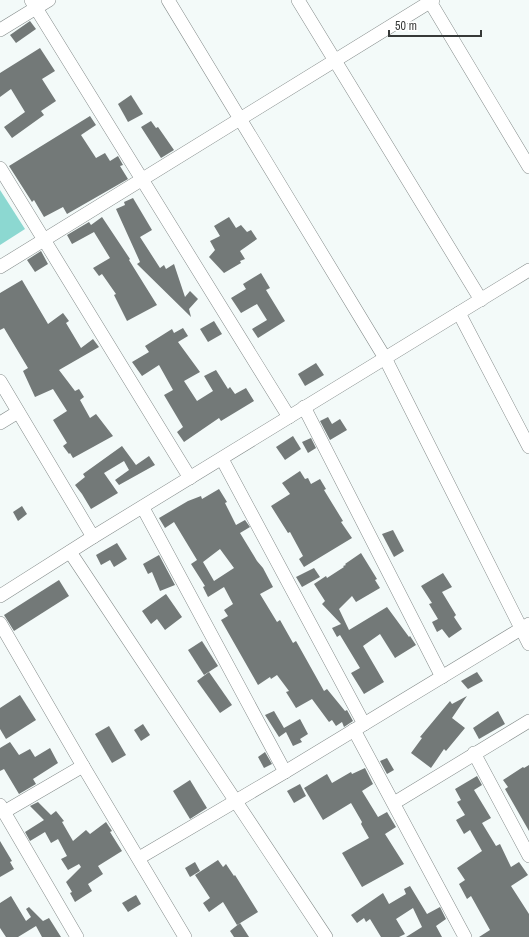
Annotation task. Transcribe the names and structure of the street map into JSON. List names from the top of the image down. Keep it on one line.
{"scale_bar":"50 m"}
